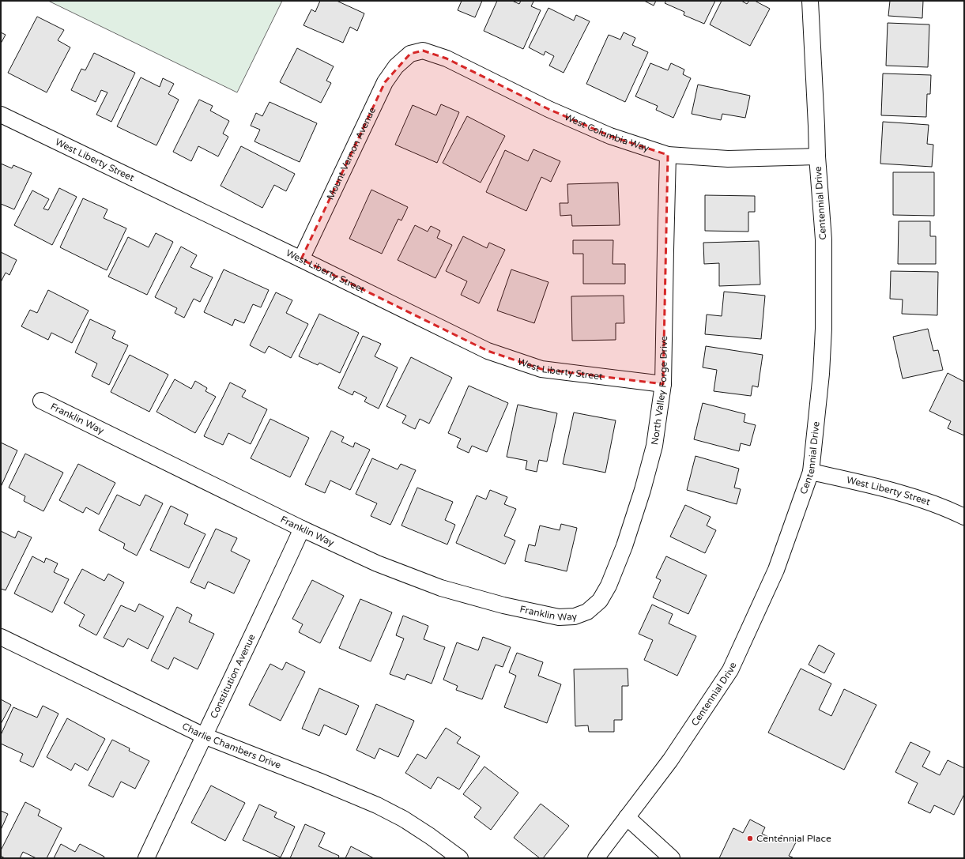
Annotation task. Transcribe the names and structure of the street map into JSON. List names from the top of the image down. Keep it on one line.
{"streets":{"street":["West Columbia Way","Mount Vernon Avenue","West Liberty Street","Centennial Drive","North Valley Forge Drive","Franklin Way","Constitution Avenue","Charlie Chambers Drive"]},"crossings":[["West Columbia Way","Mount Vernon Avenue"],["West Columbia Way","Centennial Drive"],["West Columbia Way","North Valley Forge Drive"],["Mount Vernon Avenue","West Liberty Street"],["West Liberty Street","Centennial Drive"],["West Liberty Street","North Valley Forge Drive"],["North Valley Forge Drive","Franklin Way"],["Franklin Way","Constitution Avenue"],["Constitution Avenue","Charlie Chambers Drive"]],"places":["Centennial Place"]}
